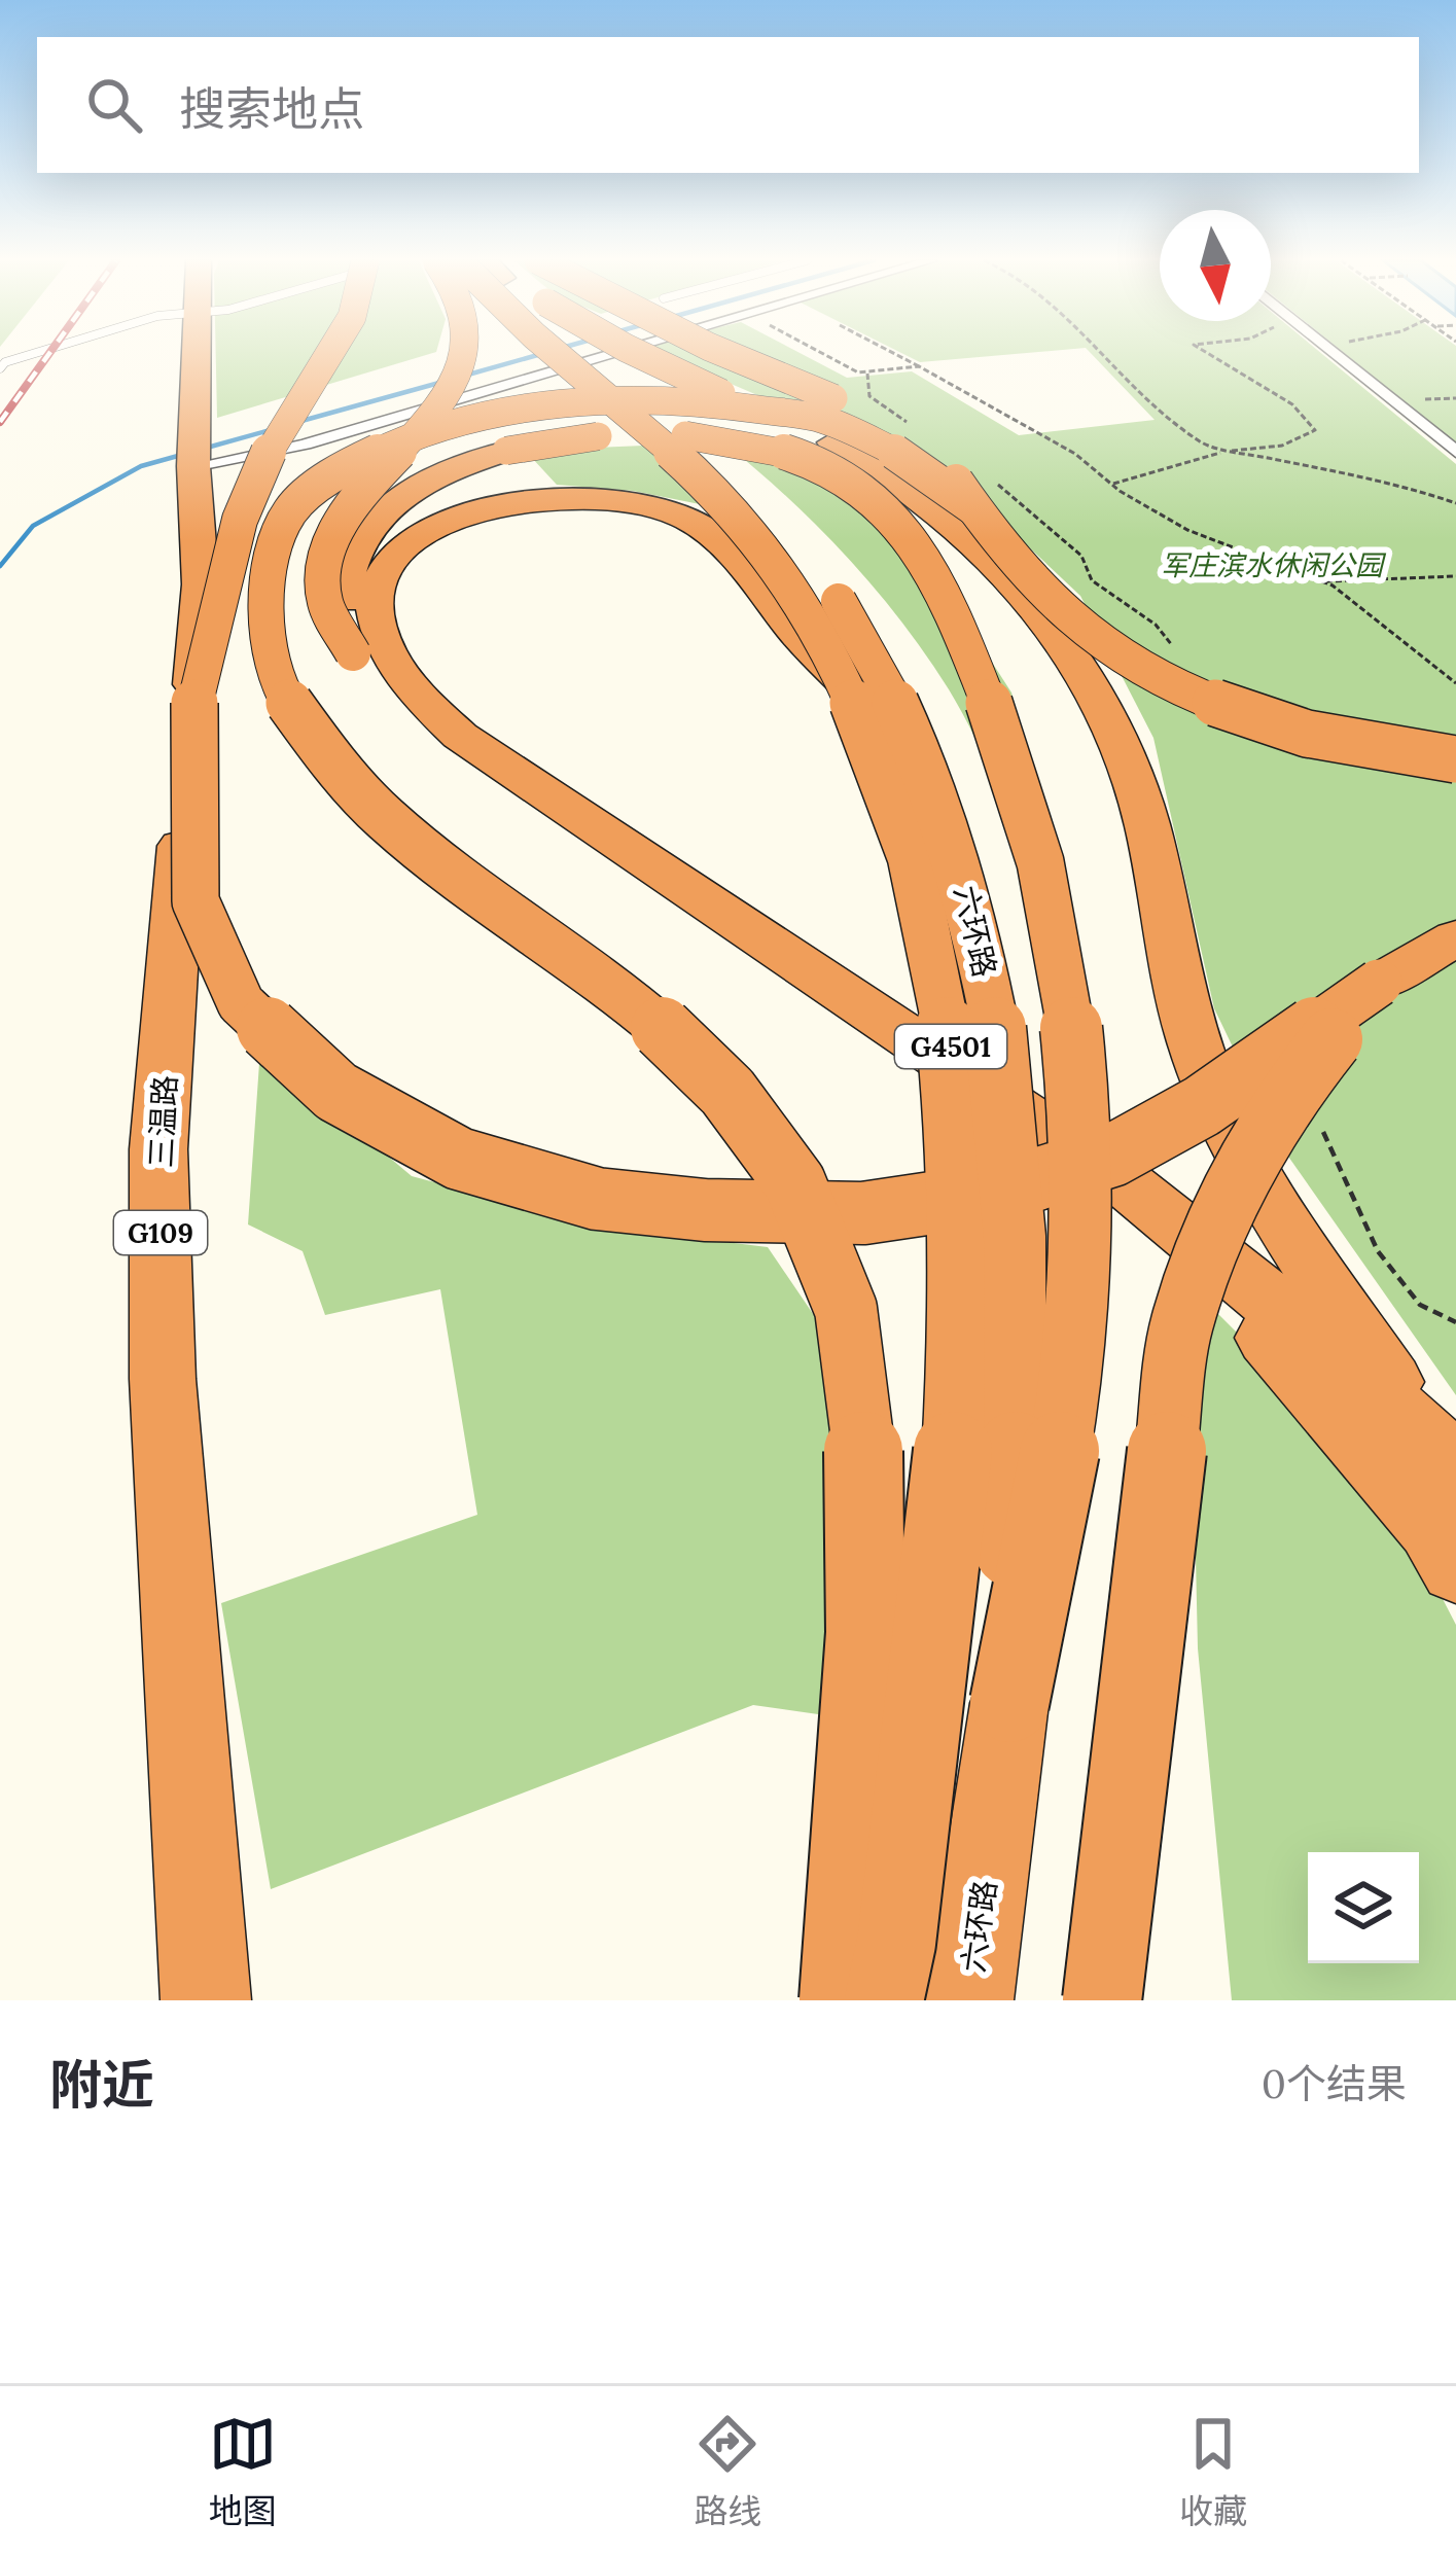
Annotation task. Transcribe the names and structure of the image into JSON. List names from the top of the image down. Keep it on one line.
{"streets":{"highway":["六环路","G4501","三温路","G109"]},"parks":["军庄滨水休闲公园"],"north":"bottom","page":{"search":"搜索地点","heading":["附近","0个结果"],"nav":["地图","路线","收藏"]}}
